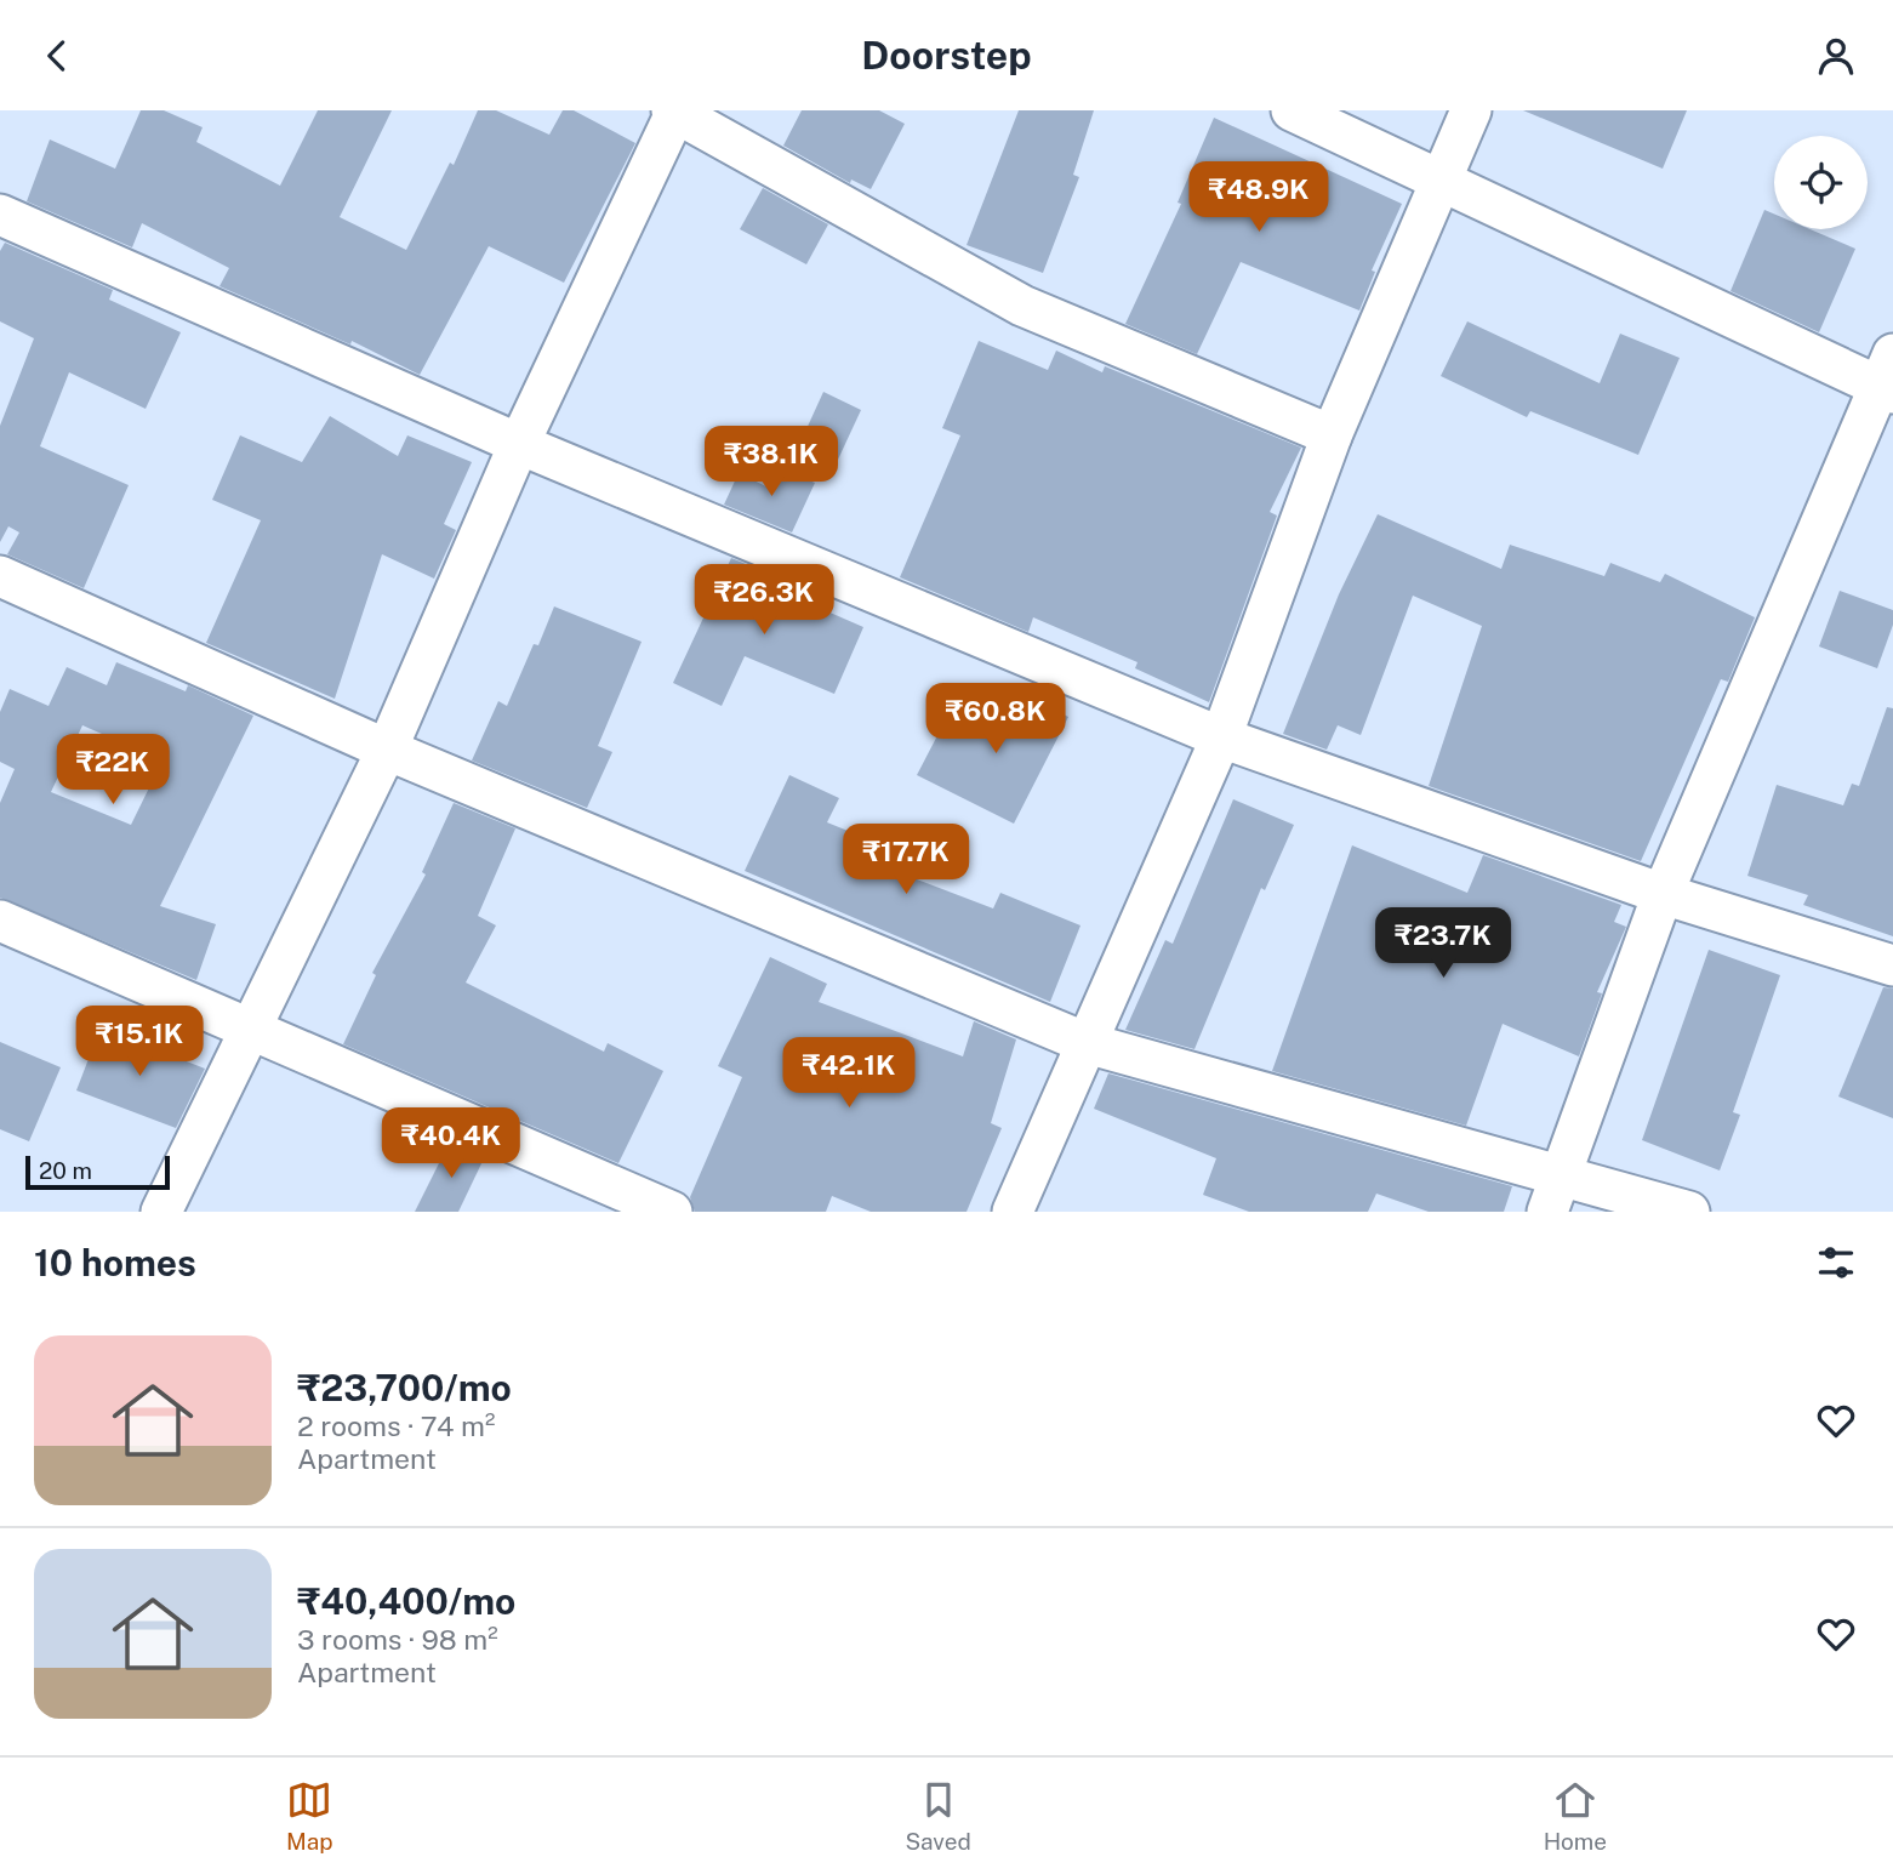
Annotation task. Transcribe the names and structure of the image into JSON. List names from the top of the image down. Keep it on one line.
{"scale_bar":"20 m","page":{"header":"Doorstep","price":["₹48.9K","₹38.1K","₹26.3K","₹60.8K","₹22K","₹17.7K","₹23.7K","₹15.1K","₹42.1K","₹40.4K"],"scale":"20 m","heading":"10 homes","list":[{"name":"₹23,700/mo","note":"2 rooms · 74 m² · Apartment"},{"name":"₹40,400/mo","note":"3 rooms · 98 m² · Apartment"}],"tabs":["Map","Saved","Home"]}}
